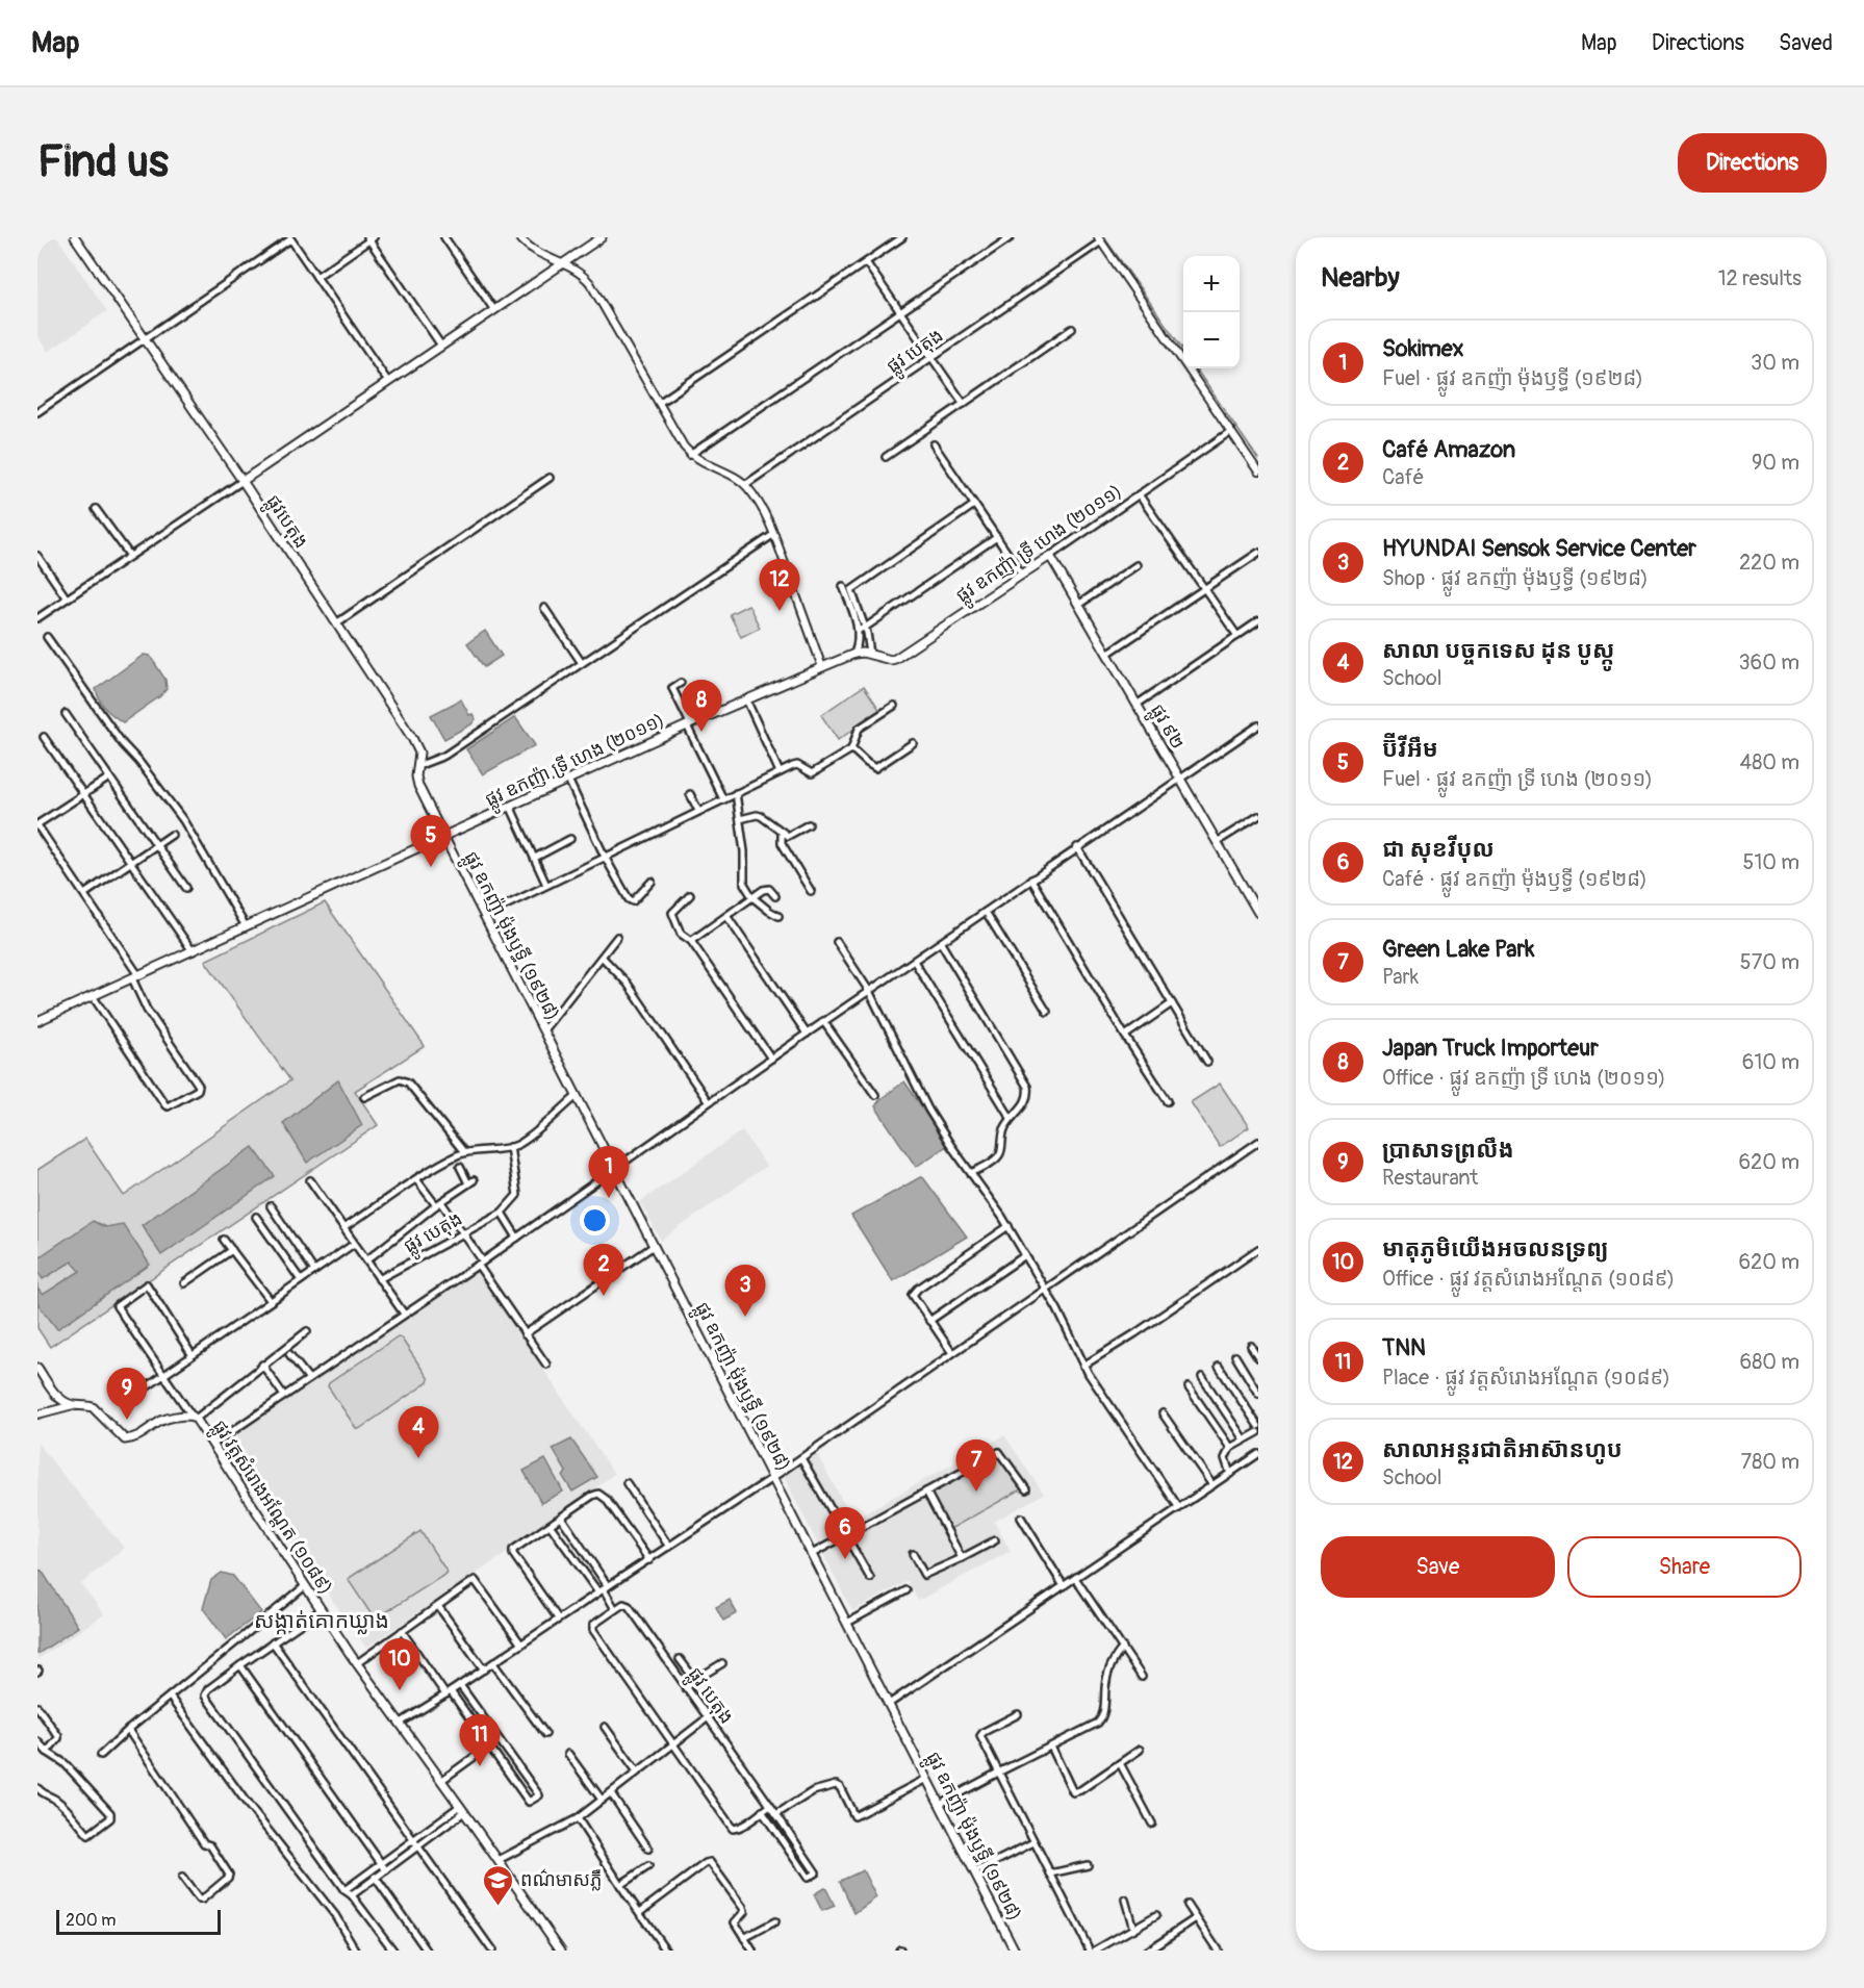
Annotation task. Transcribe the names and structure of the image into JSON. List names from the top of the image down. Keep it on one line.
{"streets":{"main road":["ផ្លូវបេតុង","ផ្លូវ ឧកញ៉ា ទ្រី ហេង (២០១១)","ផ្លូវ ៩២","ផ្លូវ ឧកញ៉ា ម៉ុងឫទ្ធី (១៩២៨)","ផ្លូវ វត្តសំរោងអណ្ដែត (១០៨៩)"],"street":["ផ្លូវ បេតុង"]},"crossings":[["ផ្លូវបេតុង","ផ្លូវ ឧកញ៉ា ទ្រី ហេង (២០១១)"],["ផ្លូវបេតុង","ផ្លូវ ឧកញ៉ា ម៉ុងឫទ្ធី (១៩២៨)"],["ផ្លូវ ឧកញ៉ា ទ្រី ហេង (២០១១)","ផ្លូវ ៩២"],["ផ្លូវ ឧកញ៉ា ទ្រី ហេង (២០១១)","ផ្លូវ ឧកញ៉ា ម៉ុងឫទ្ធី (១៩២៨)"]],"districts":["សង្កាត់គោកឃ្លាង"],"places":{"school or university":["ពណ៌មាសភ្លឺ"]},"scale_bar":"200 m","page":{"header":"Map","nav":["Map","Directions","Saved"],"buttons":["Directions",["Save","Share"]],"title":"Find us","heading":["Nearby","12 results"],"map_buttons":["+","−"],"list":[{"mark":"1","name":"Sokimex","note":"Fuel · ផ្លូវ ឧកញ៉ា ម៉ុងឫទ្ធី (១៩២៨)","value":"30 m"},{"mark":"2","name":"Café Amazon","note":"Café","value":"90 m"},{"mark":"3","name":"HYUNDAI Sensok Service Center","note":"Shop · ផ្លូវ ឧកញ៉ា ម៉ុងឫទ្ធី (១៩២៨)","value":"220 m"},{"mark":"4","name":"សាលា បច្ចកទេស ដុន បូស្កូ","note":"School","value":"360 m"},{"mark":"5","name":"ប៊ីវីអឹម","note":"Fuel · ផ្លូវ ឧកញ៉ា ទ្រី ហេង (២០១១)","value":"480 m"},{"mark":"6","name":"ជា សុខវីបុល","note":"Café · ផ្លូវ ឧកញ៉ា ម៉ុងឫទ្ធី (១៩២៨)","value":"510 m"},{"mark":"7","name":"Green Lake Park","note":"Park","value":"570 m"},{"mark":"8","name":"Japan Truck Importeur","note":"Office · ផ្លូវ ឧកញ៉ា ទ្រី ហេង (២០១១)","value":"610 m"},{"mark":"9","name":"ប្រាសាទព្រលឹង","note":"Restaurant","value":"620 m"},{"mark":"10","name":"មាតុភូមិយើងអចលនទ្រព្យ","note":"Office · ផ្លូវ វត្តសំរោងអណ្ដែត (១០៨៩)","value":"620 m"},{"mark":"11","name":"TNN","note":"Place · ផ្លូវ វត្តសំរោងអណ្ដែត (១០៨៩)","value":"680 m"},{"mark":"12","name":"សាលាអន្ដរជាតិអាស៊ានហូប","note":"School","value":"780 m"}],"pins":["12","8","5","1","2","3","9","4","7","6","10","11"],"scale":"200 m"}}
